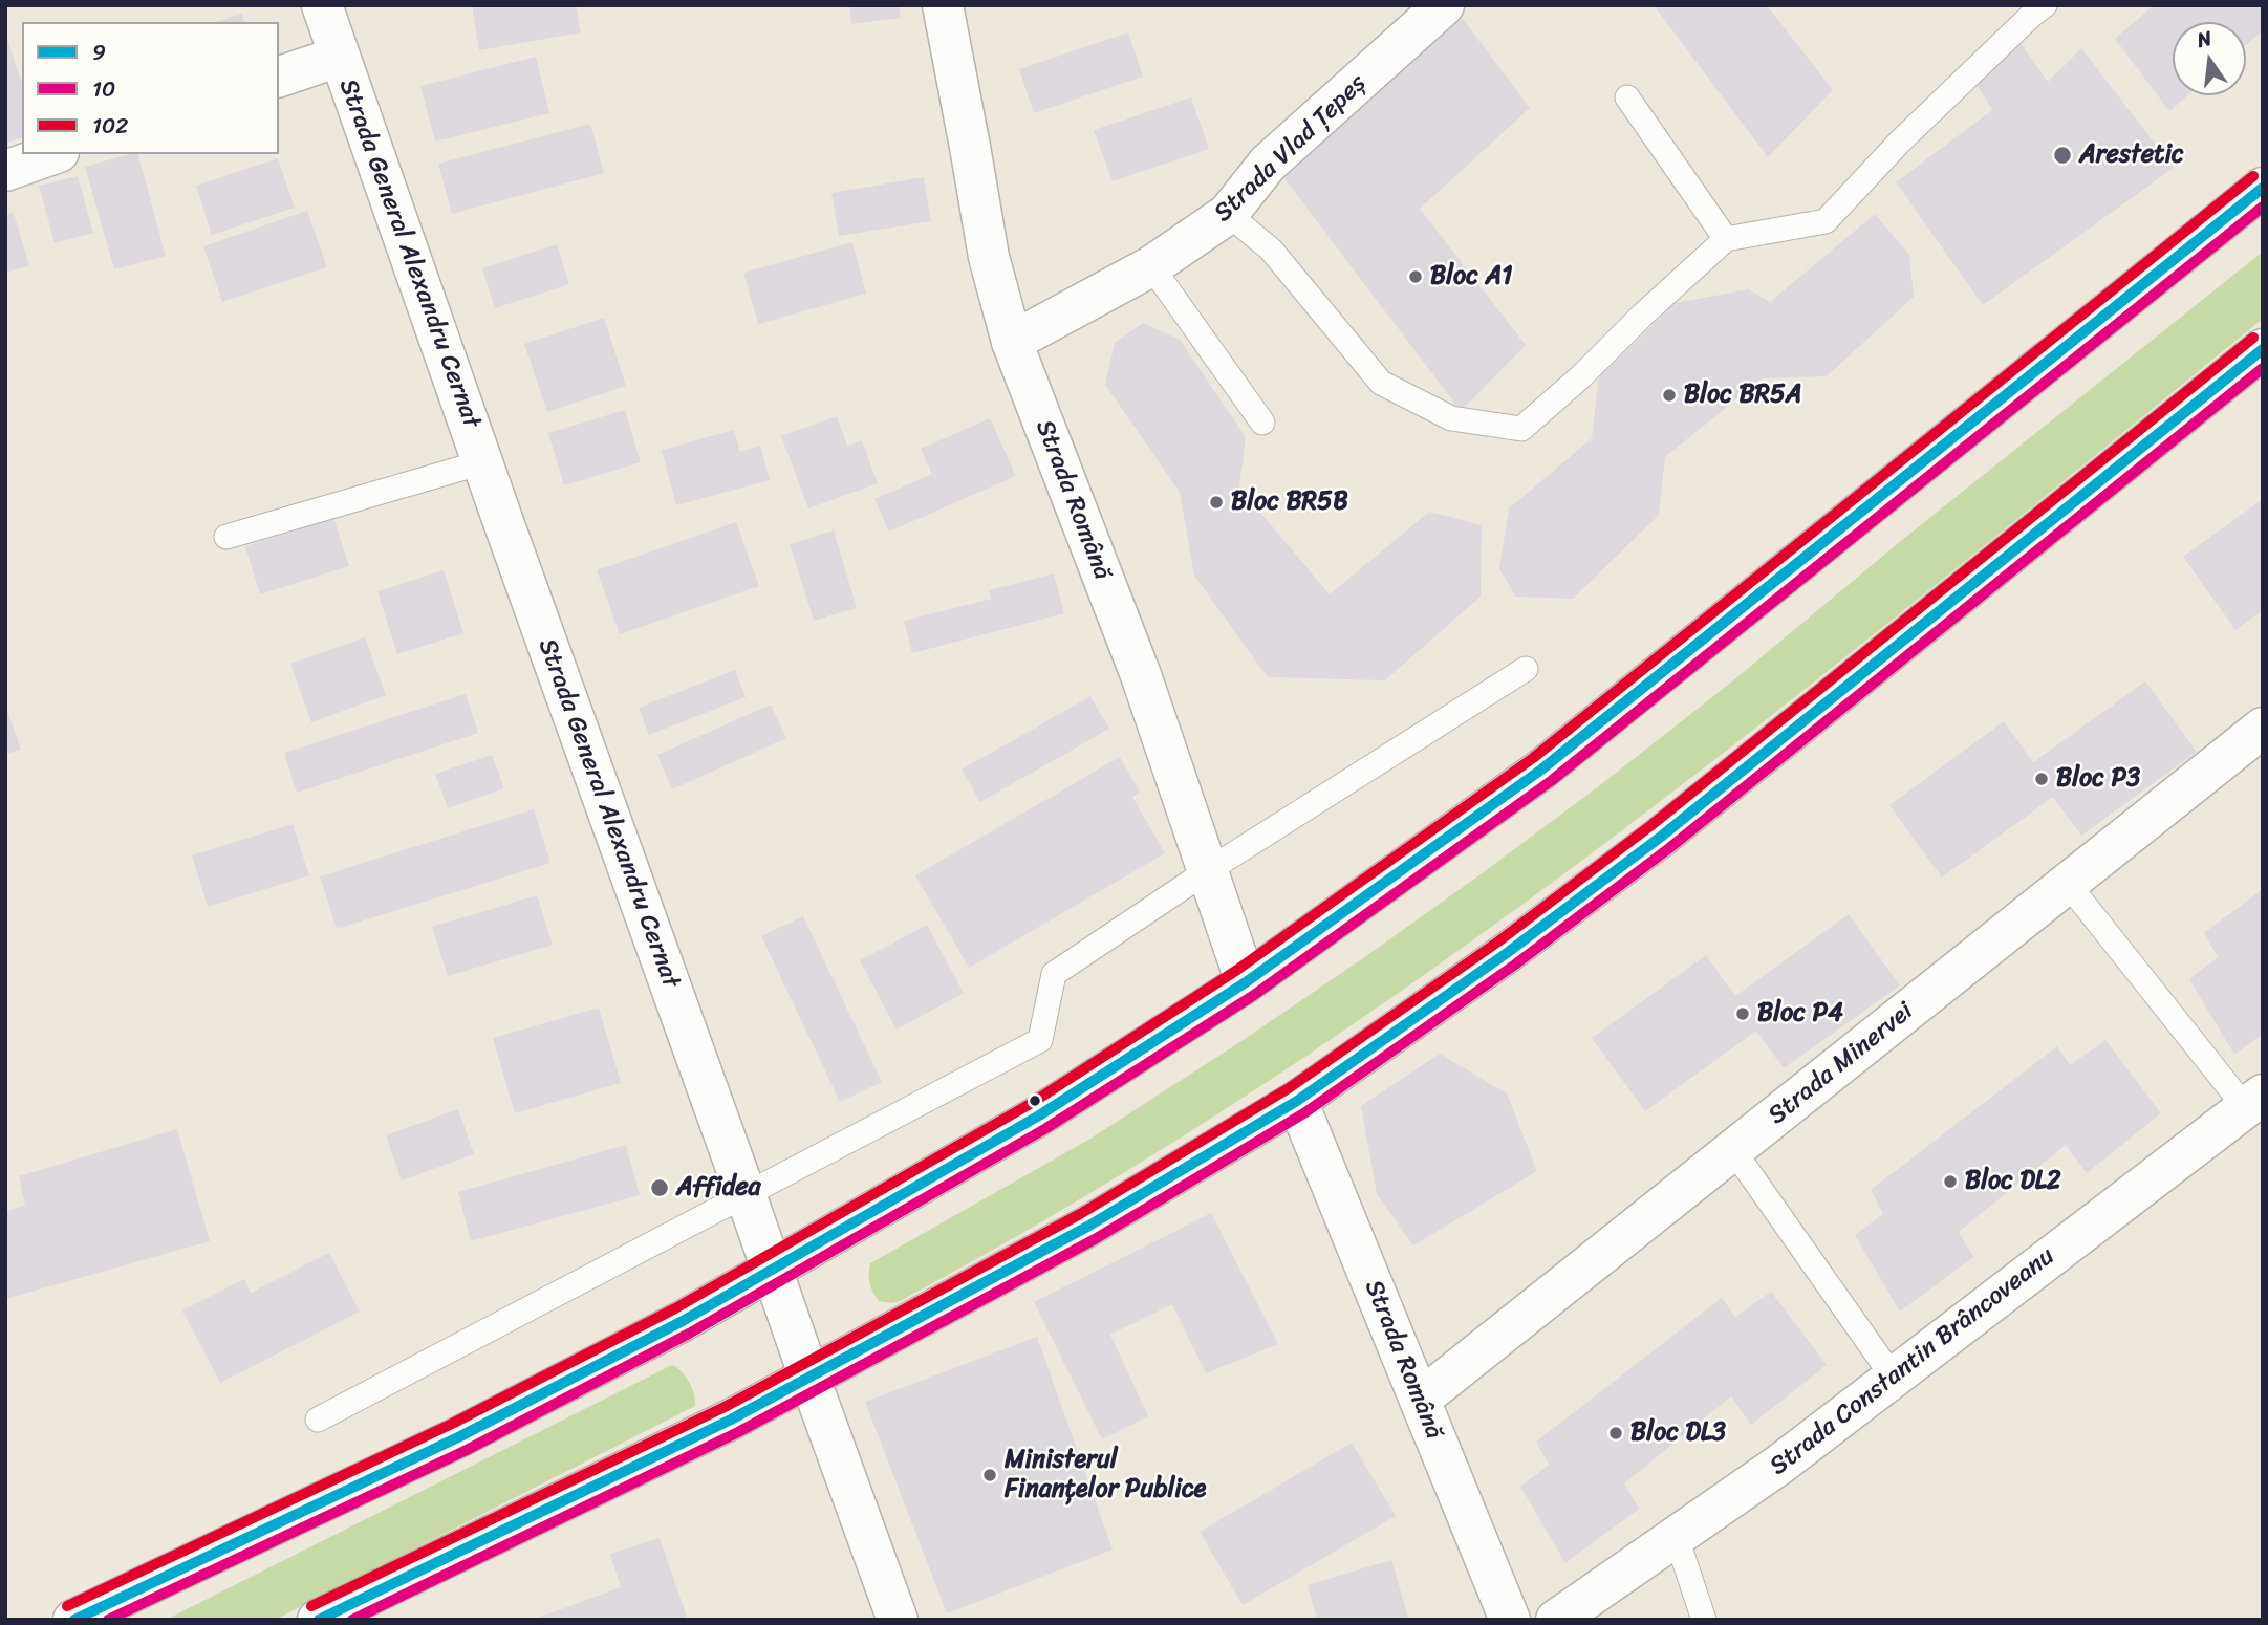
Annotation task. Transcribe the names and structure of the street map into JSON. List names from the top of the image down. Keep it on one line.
{"streets":{"street":["Strada Vlad Țepeș","Strada General Alexandru Cernat","Strada Română","Strada Minervei","Strada Constantin Brâncoveanu"]},"crossings":[["Strada Vlad Țepeș","Strada Română"],["Strada Română","Strada Minervei"]],"places":["Arestetic","Bloc A1","Bloc BR5A","Bloc BR5B","Bloc P3","Bloc P4","Bloc DL2","Affidea","Bloc DL3","Ministerul Finanțelor Publice"],"lines":["transit line 102","transit line 9","transit line 10"],"legend":["9","10","102"],"north":"top"}
